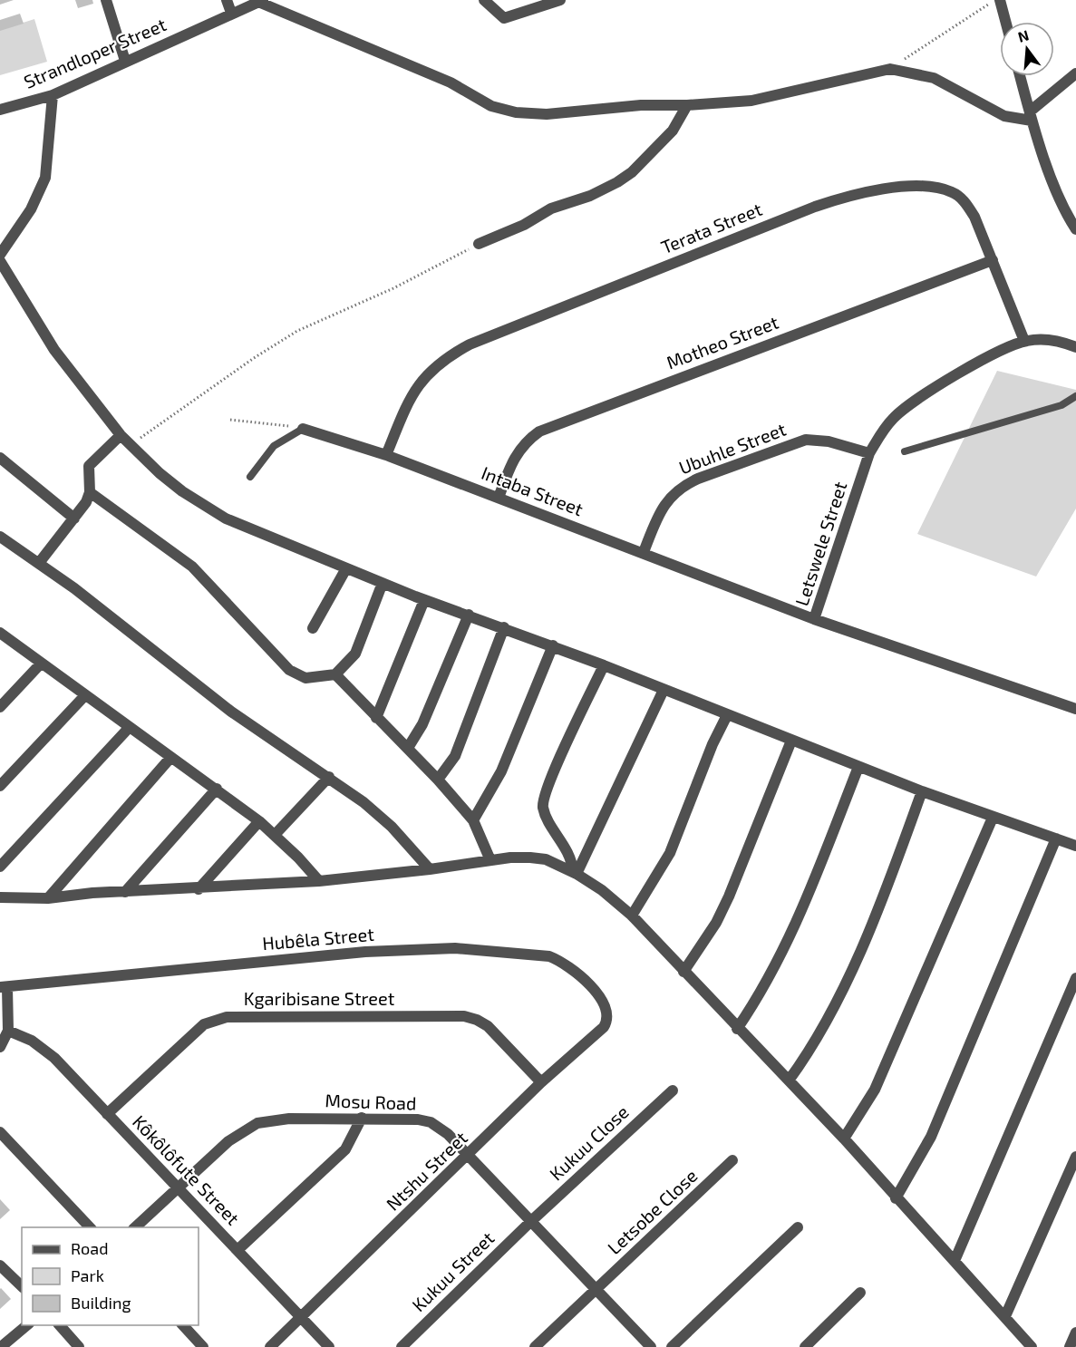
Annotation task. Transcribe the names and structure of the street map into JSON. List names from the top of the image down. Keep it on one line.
{"streets":{"street":["Strandloper Street","Terata Street","Motheo Street","Ubuhle Street","Intaba Street","Letswele Street","Hubêla Street","Kgaribisane Street","Mosu Road","Kukuu Close","Kôkôlôfute Street","Ntshu Street","Letsobe Close","Kukuu Street"]},"crossings":[["Terata Street","Motheo Street"],["Terata Street","Intaba Street"],["Terata Street","Letswele Street"],["Motheo Street","Intaba Street"],["Ubuhle Street","Intaba Street"],["Ubuhle Street","Letswele Street"],["Intaba Street","Letswele Street"],["Hubêla Street","Ntshu Street"],["Kgaribisane Street","Kôkôlôfute Street"],["Kgaribisane Street","Ntshu Street"],["Mosu Road","Kukuu Close"],["Mosu Road","Kôkôlôfute Street"],["Mosu Road","Ntshu Street"],["Mosu Road","Letsobe Close"],["Mosu Road","Kukuu Street"],["Kukuu Close","Kukuu Street"],["Kôkôlôfute Street","Ntshu Street"]],"legend":["Road","Park","Building"],"north":"top"}
